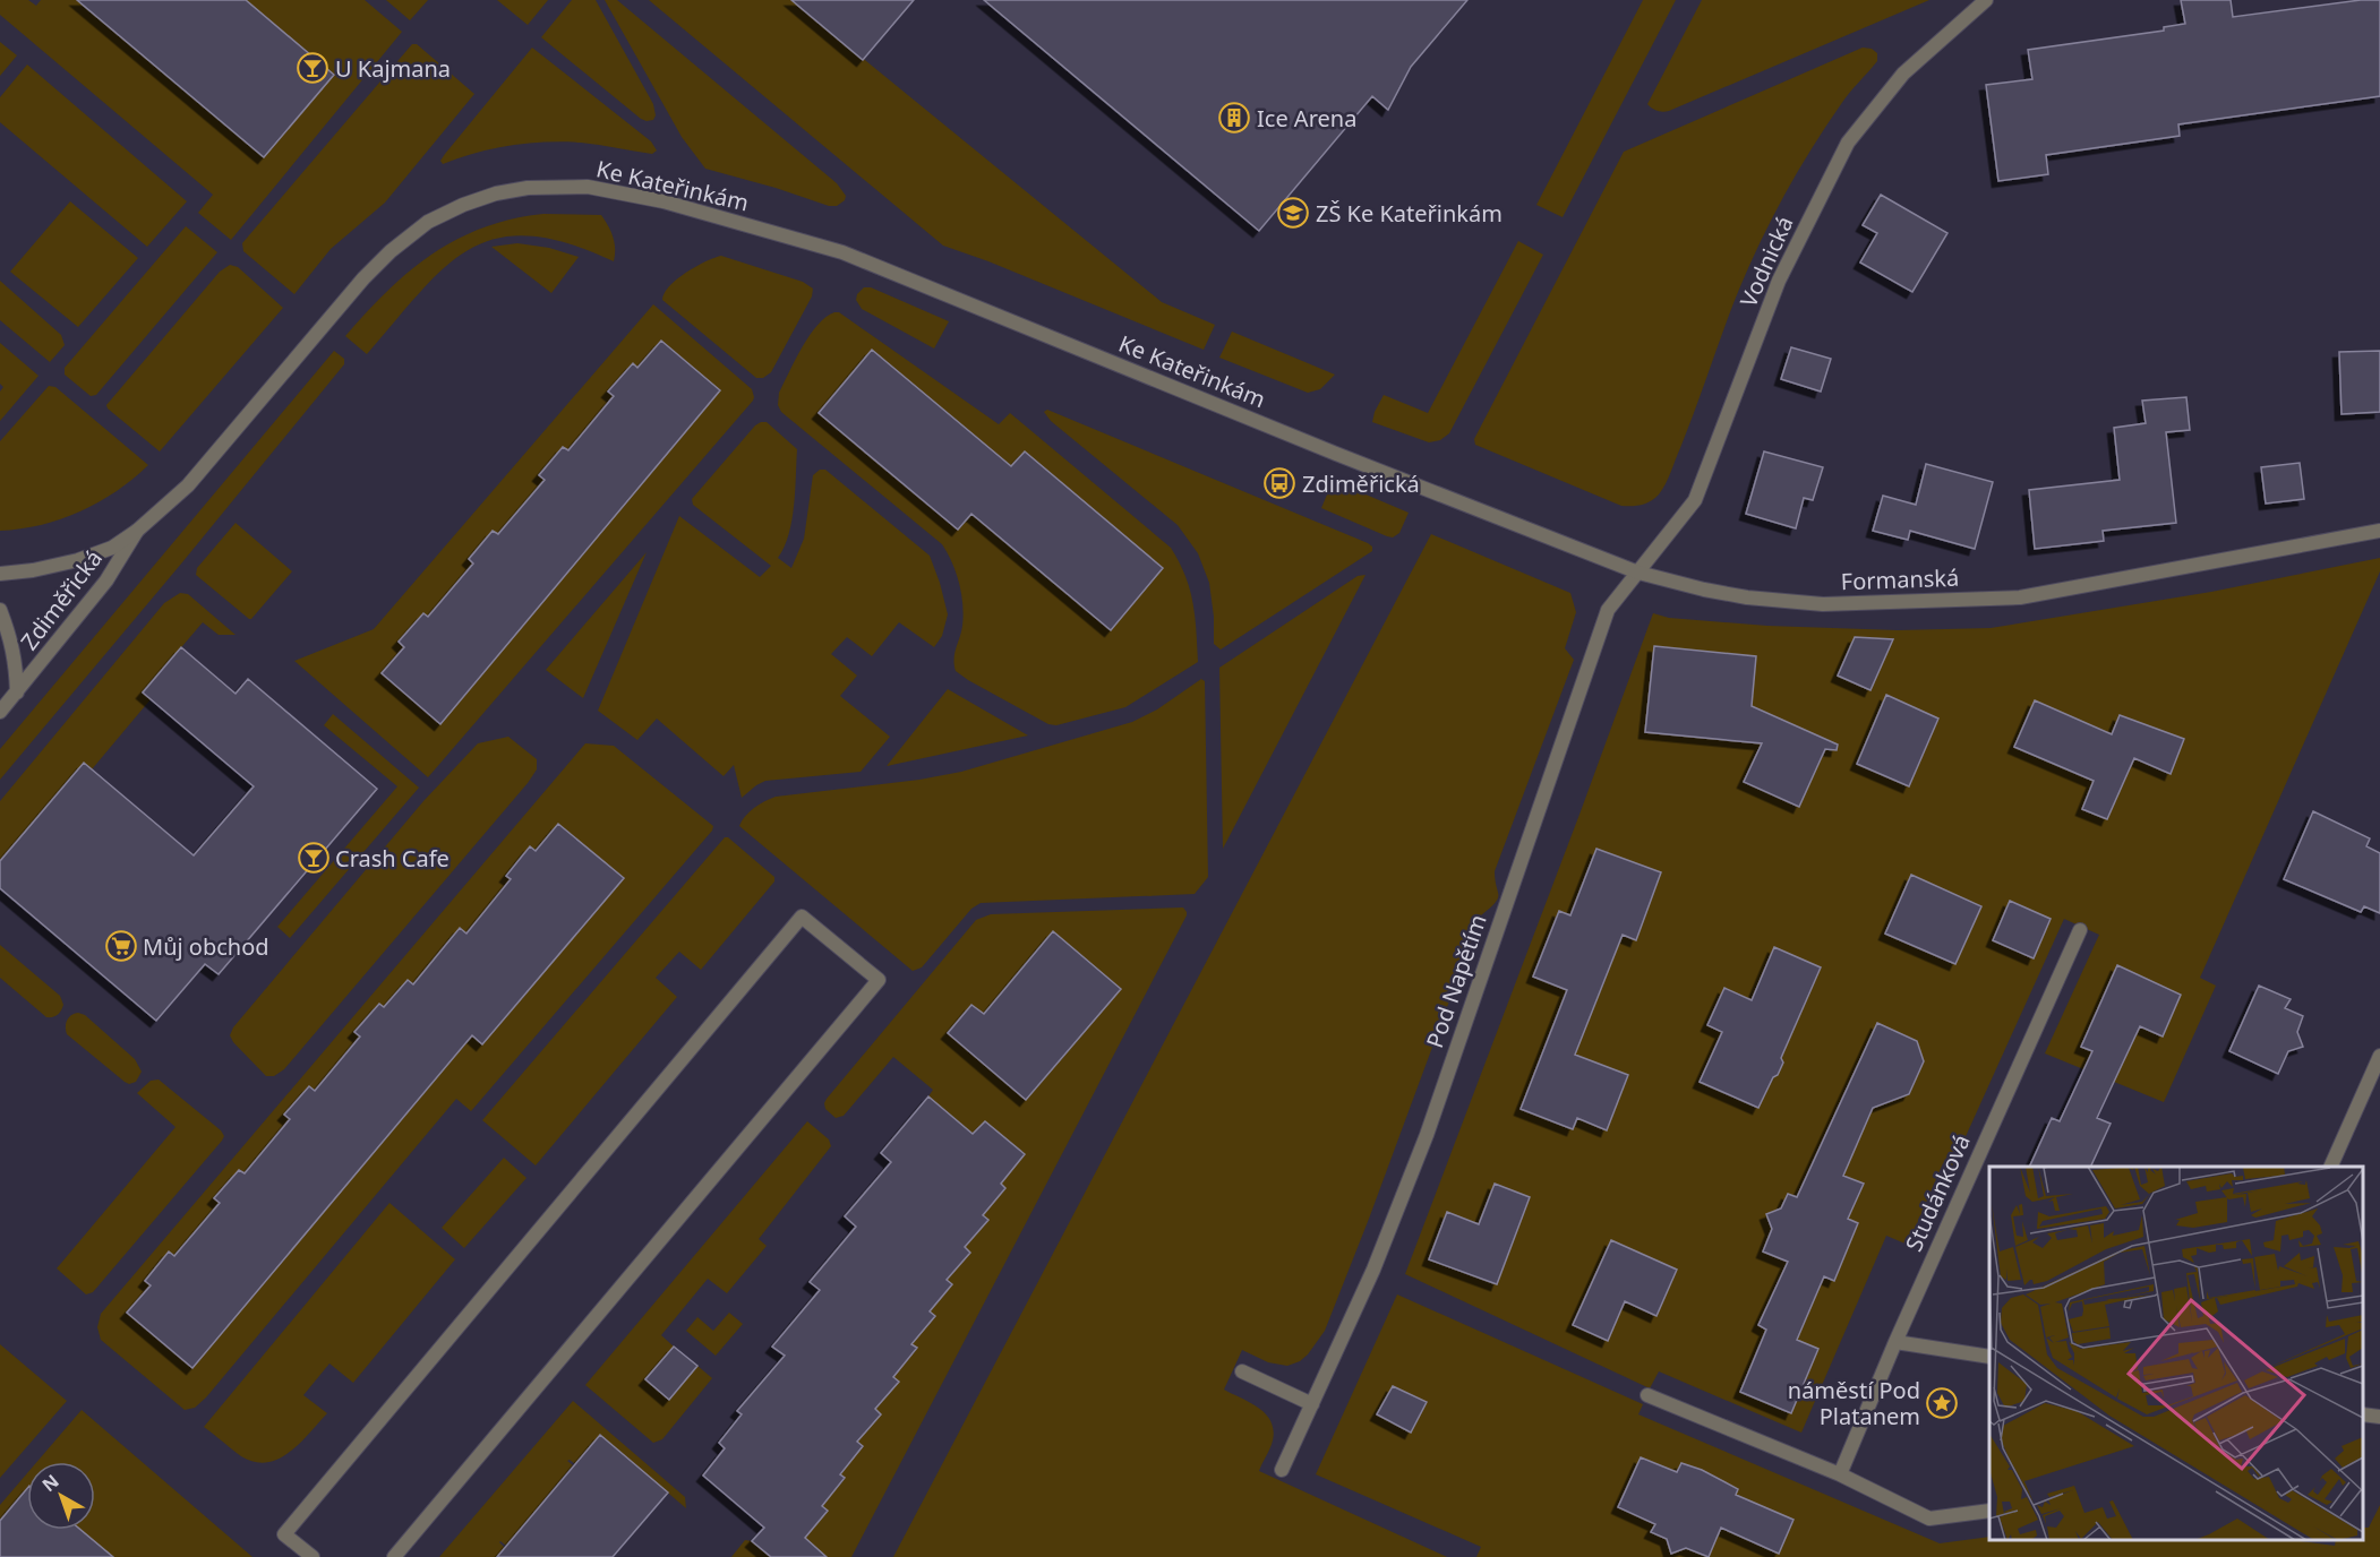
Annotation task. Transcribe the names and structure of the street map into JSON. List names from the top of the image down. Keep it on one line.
{"streets":{"street":["Ke Kateřinkám","Vodnická","Formanská","Zdiměřická","Pod Napětím","Studánková"]},"crossings":[["Ke Kateřinkám","Formanská"],["Ke Kateřinkám","Zdiměřická"],["Vodnická","Formanská"],["Vodnická","Pod Napětím"],["Formanská","Pod Napětím"]],"places":{"bar":["U Kajmana","Crash Cafe"],"building":["Ice Arena"],"school or university":["ZŠ Ke Kateřinkám"],"bus stop":["Zdiměřická"],"supermarket":["Můj obchod"],"place":["náměstí Pod Platanem"]},"north":"top left"}
